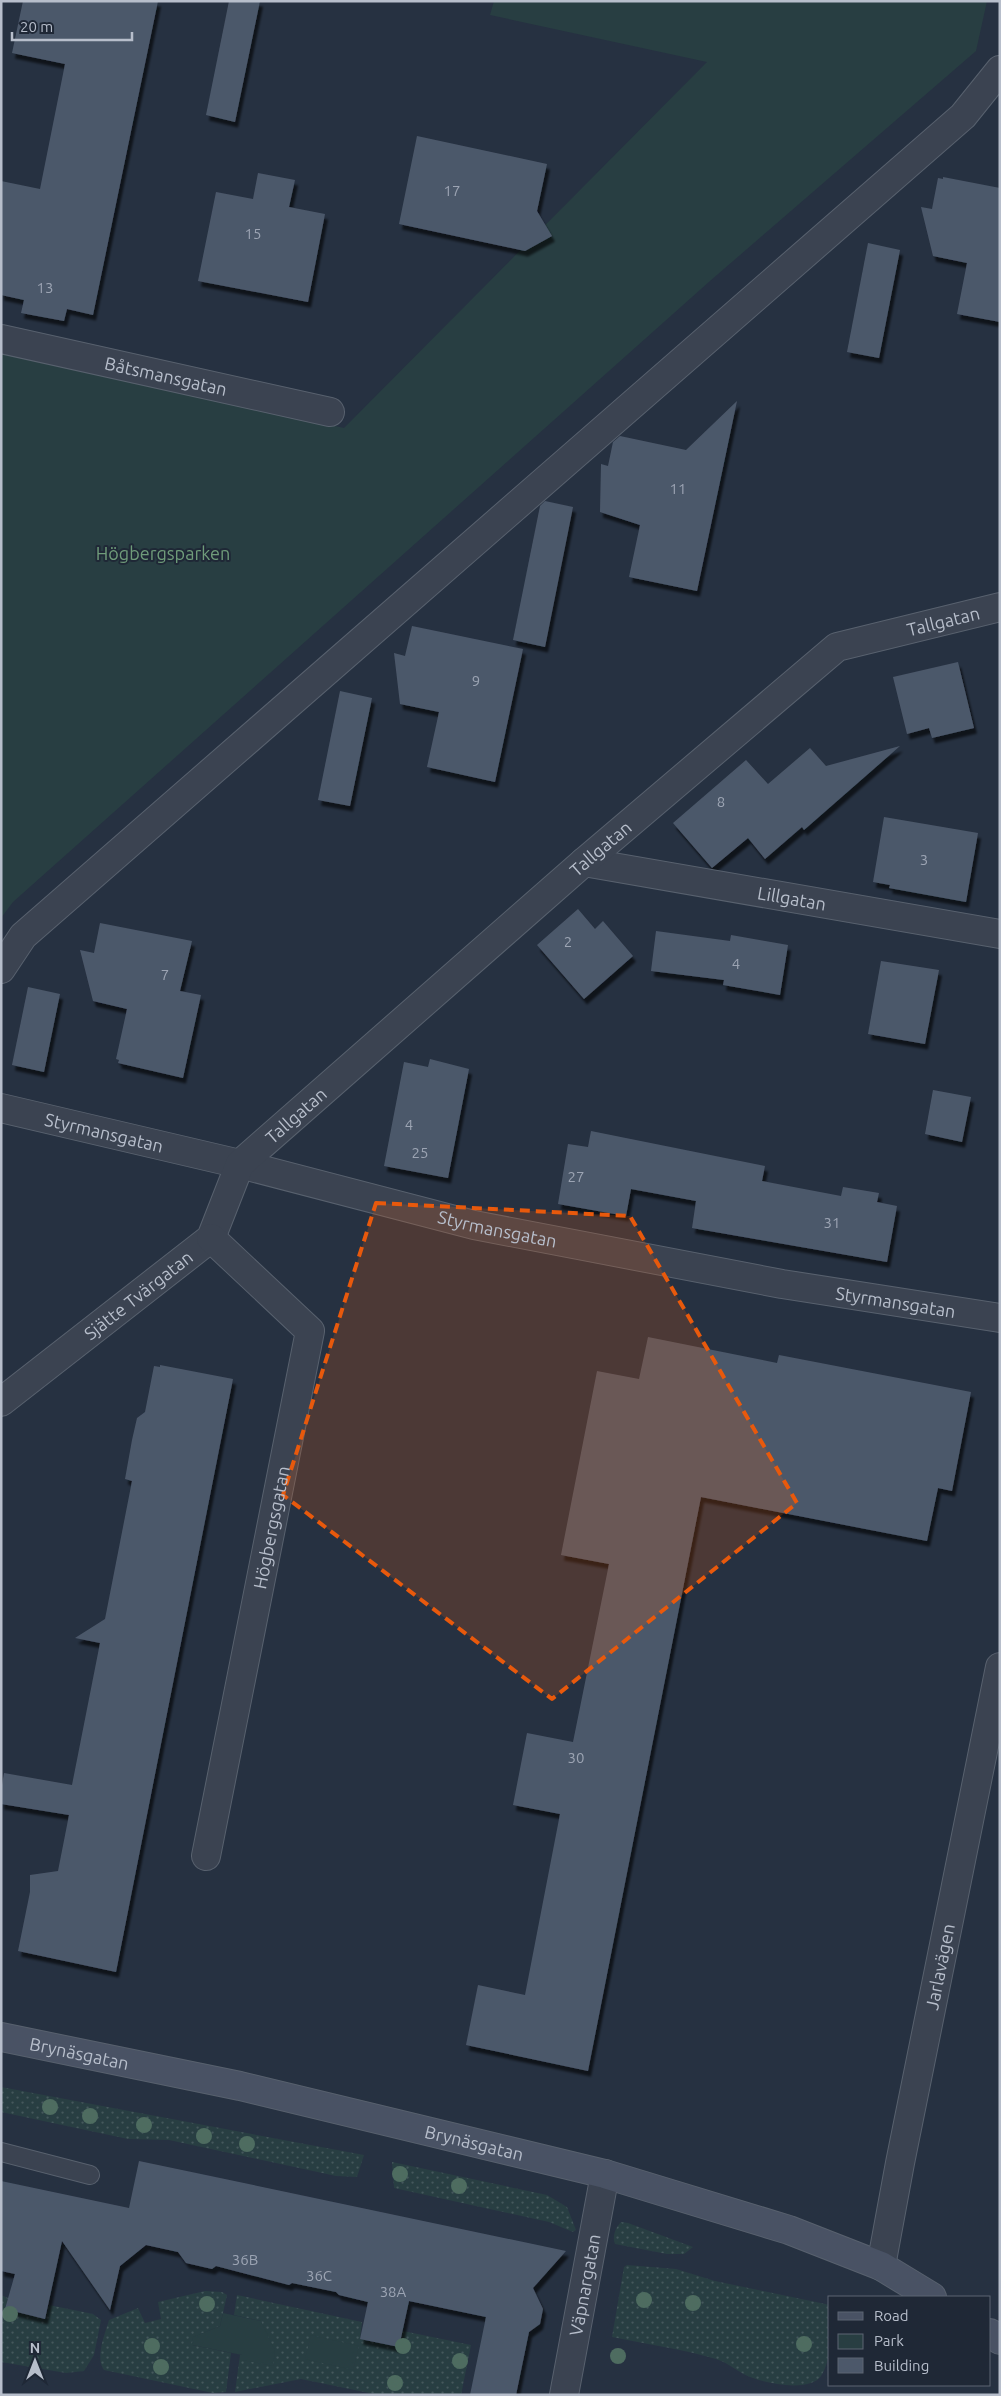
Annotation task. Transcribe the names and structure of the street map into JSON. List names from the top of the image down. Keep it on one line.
{"streets":{"street":["Båtsmansgatan","Tallgatan","Lillgatan","Styrmansgatan","Sjätte Tvärgatan","Högbergsgatan","Jarlavägen","Brynäsgatan","Väpnargatan"]},"crossings":[["Tallgatan","Lillgatan"],["Tallgatan","Styrmansgatan"],["Sjätte Tvärgatan","Högbergsgatan"],["Jarlavägen","Brynäsgatan"],["Brynäsgatan","Väpnargatan"]],"parks":["Högbergsparken"],"house_numbers":["17","15","13","11","9","8","3","2","4","7","4","25","27","31","30","36B","36C","38A"],"legend":["Road","Park","Building"],"scale_bar":"20 m","north":"top"}
